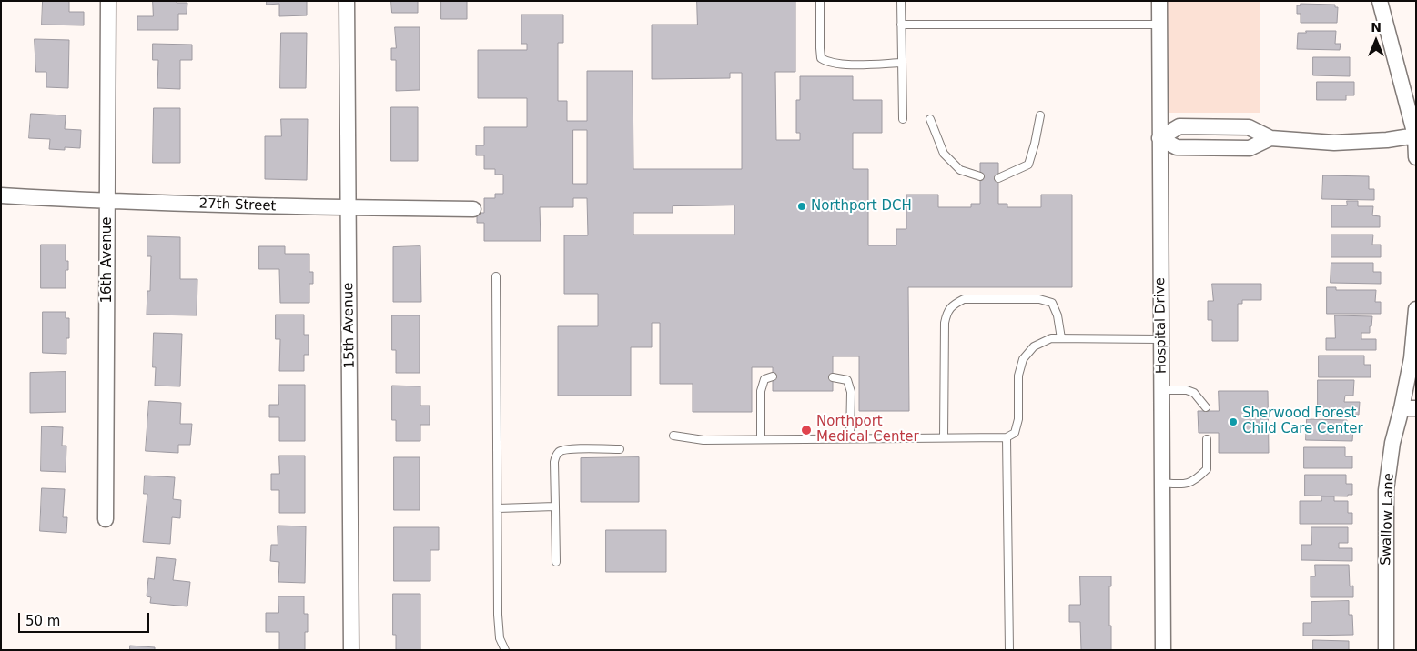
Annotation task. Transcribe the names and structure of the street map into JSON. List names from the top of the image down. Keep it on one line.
{"streets":{"street":["27th Street","16th Avenue","15th Avenue","Hospital Drive","Swallow Lane"]},"crossings":[["27th Street","16th Avenue"],["27th Street","15th Avenue"]],"places":["Northport DCH","Sherwood Forest Child Care Center","Northport Medical Center"],"scale_bar":"50 m","north":"top"}
